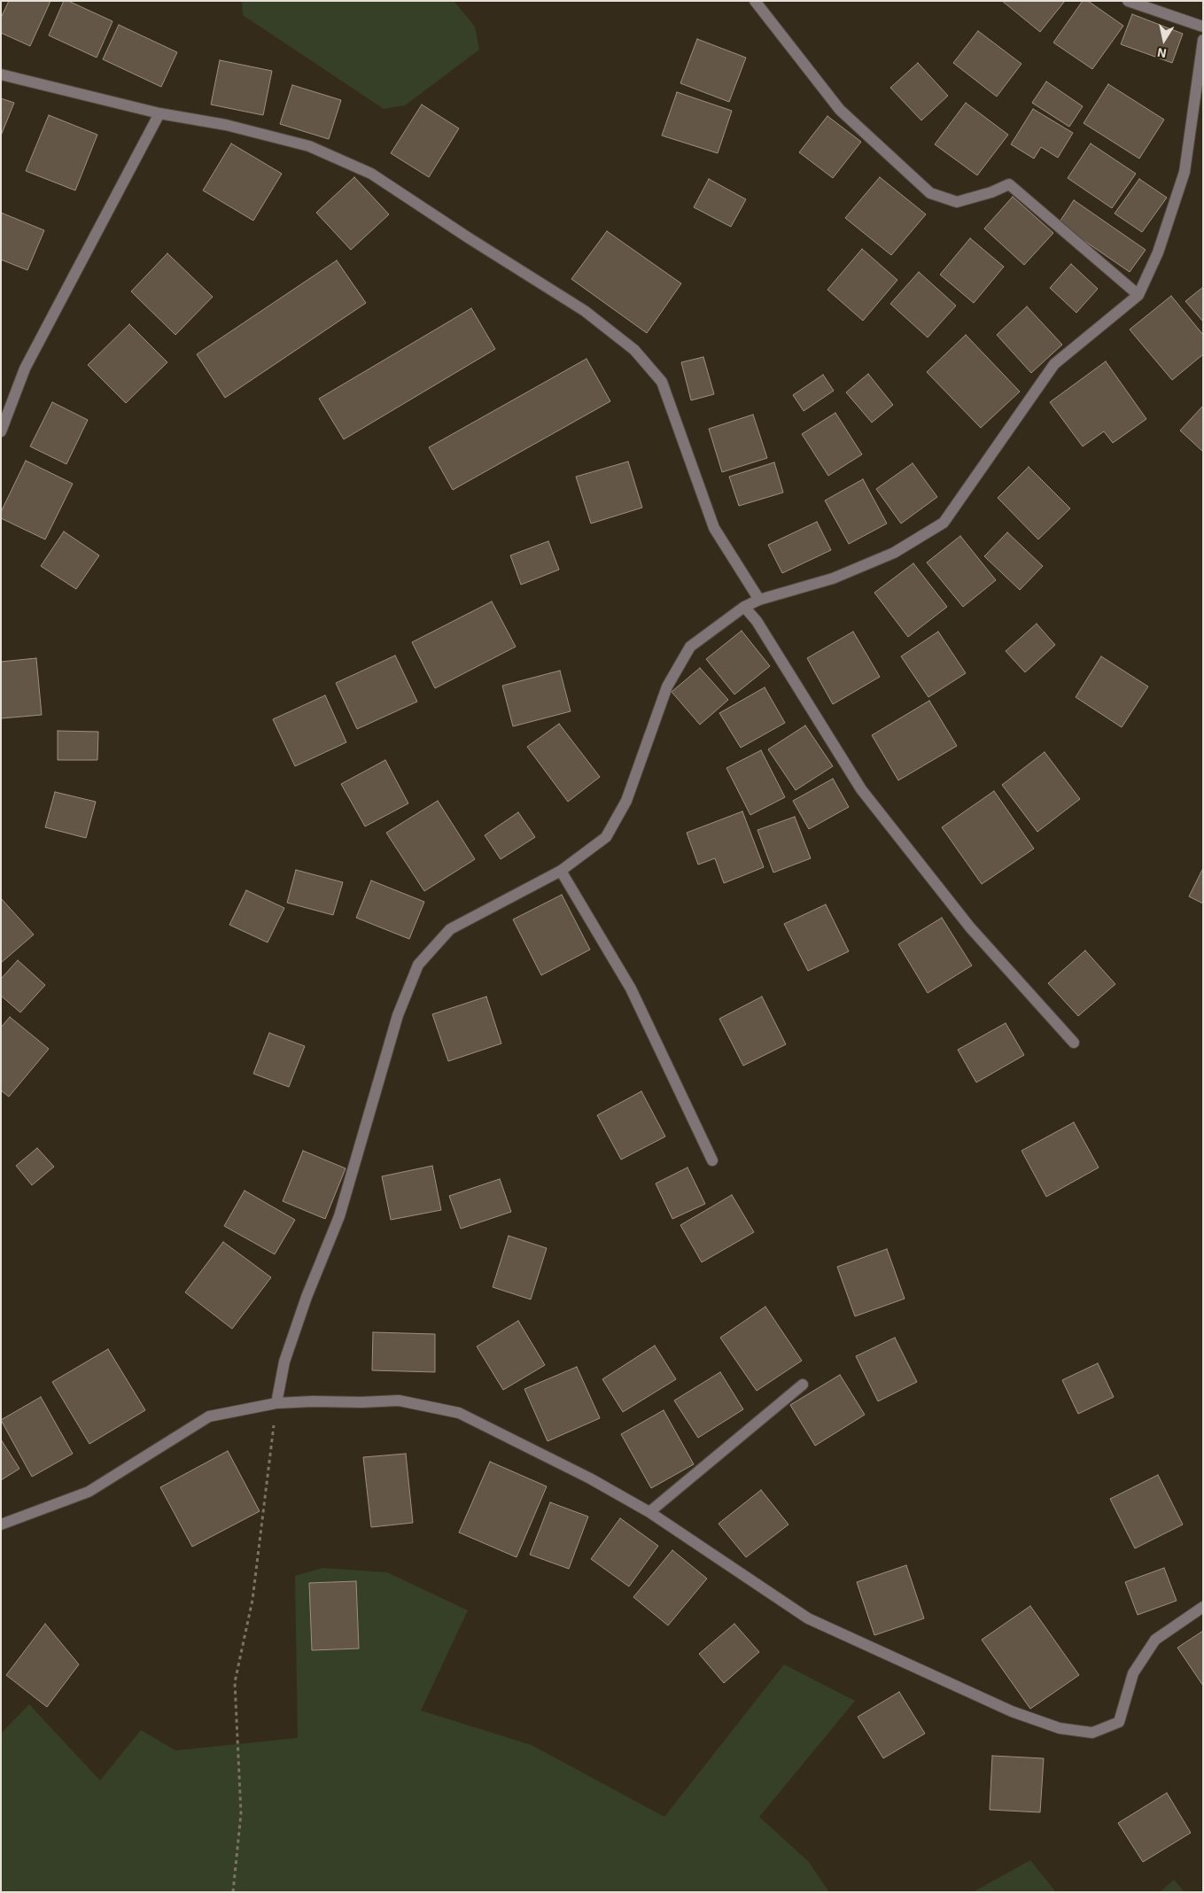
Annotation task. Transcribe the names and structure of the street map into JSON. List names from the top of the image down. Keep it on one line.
{"north":"bottom"}
